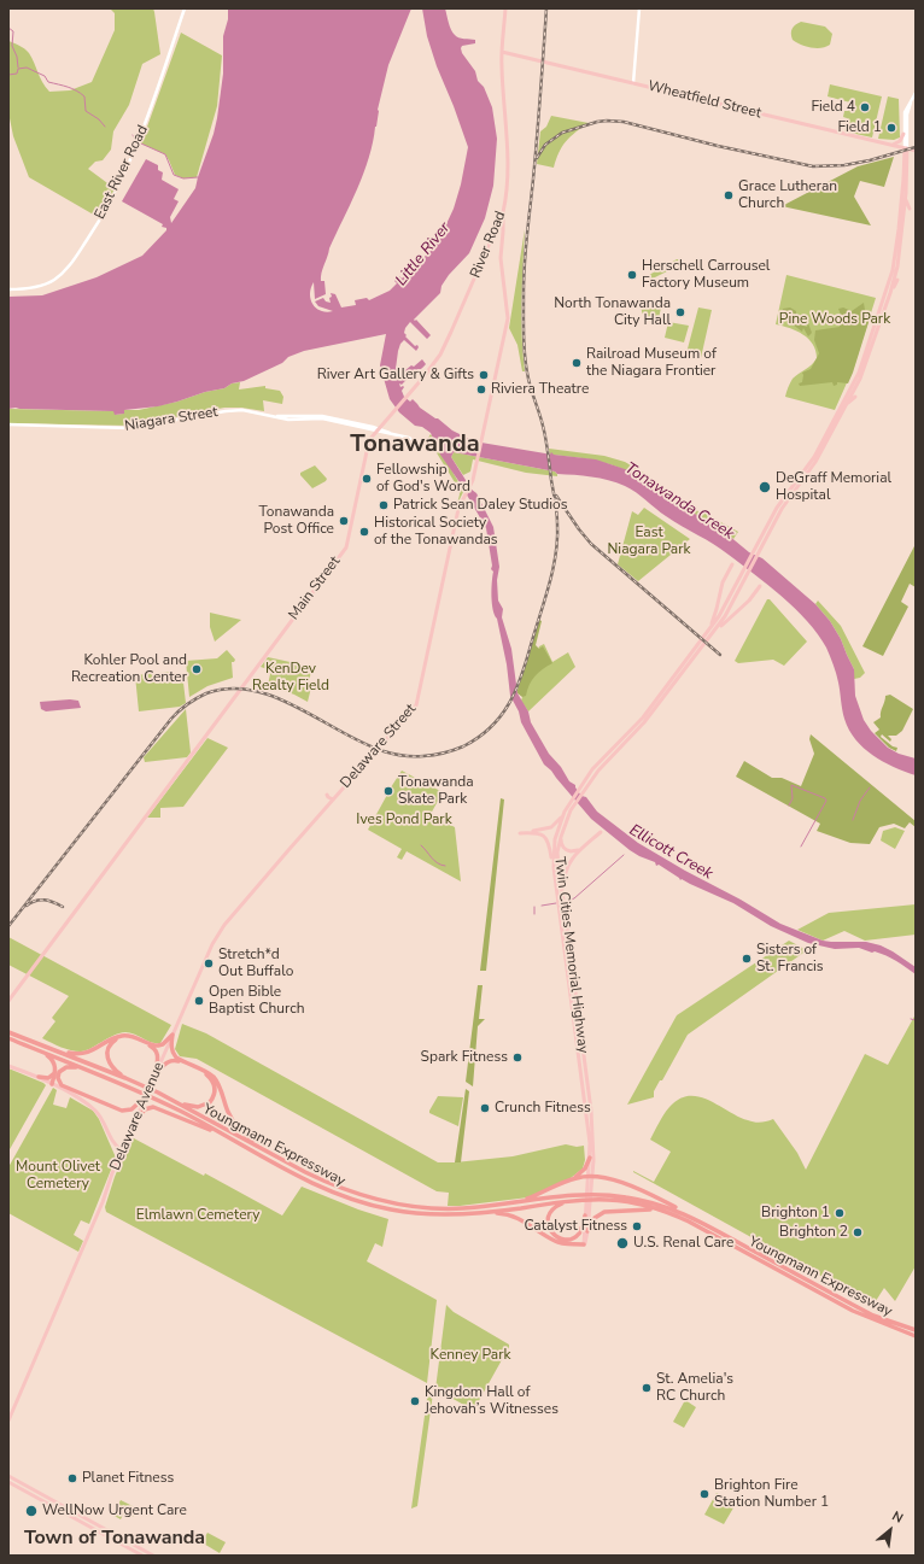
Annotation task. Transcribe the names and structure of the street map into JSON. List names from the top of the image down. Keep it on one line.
{"streets":{"highway":["Youngmann Expressway"],"main road":["Wheatfield Street","East River Road","River Road","Niagara Street","Main Street","Delaware Street","Twin Cities Memorial Highway","Delaware Avenue"]},"crossings":[["Wheatfield Street","River Road"],["River Road","Niagara Street"],["River Road","Main Street"],["River Road","Delaware Street"],["Delaware Street","Delaware Avenue"]],"districts":["Tonawanda","Town of Tonawanda"],"water":["Little River","Tonawanda Creek","Ellicott Creek"],"parks":["Pine Woods Park","East Niagara Park","KenDev Realty Field","Ives Pond Park","Mount Olivet Cemetery","Elmlawn Cemetery","Kenney Park"],"places":["Field 4","Field 1","Grace Lutheran Church","Herschell Carrousel Factory Museum","North Tonawanda City Hall","Railroad Museum of the Niagara Frontier","River Art Gallery & Gifts","Riviera Theatre","Fellowship of God's Word","DeGraff Memorial Hospital","Patrick Sean Daley Studios","Tonawanda Post Office","Historical Society of the Tonawandas","Kohler Pool and Recreation Center","Tonawanda Skate Park","Sisters of St. Francis","Stretch*d Out Buffalo","Open Bible Baptist Church","Spark Fitness","Crunch Fitness","Brighton 1","Catalyst Fitness","Brighton 2","U.S. Renal Care","St. Amelia's RC Church","Kingdom Hall of Jehovah’s Witnesses","Planet Fitness","Brighton Fire Station Number 1","WellNow Urgent Care"],"north":"top right"}
